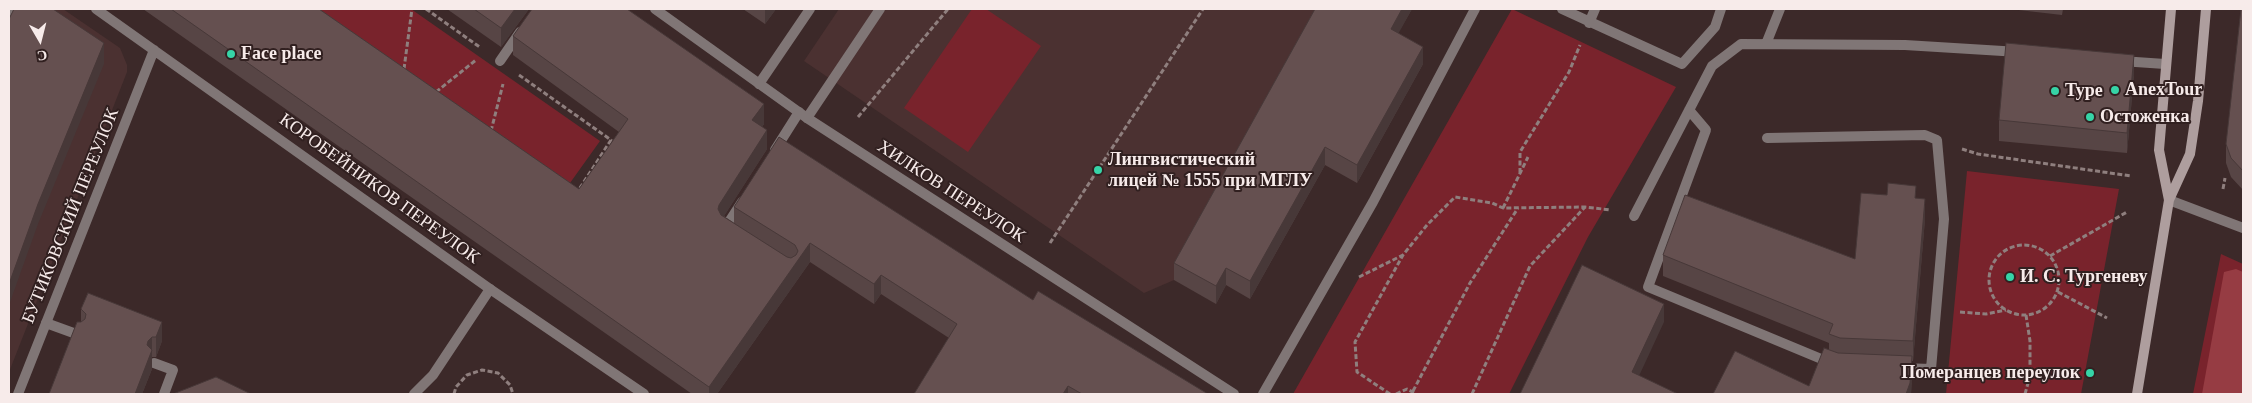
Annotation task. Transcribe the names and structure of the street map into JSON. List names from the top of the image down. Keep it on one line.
{"streets":{"street":["КОРОБЕЙНИКОВ ПЕРЕУЛОК","ХИЛКОВ ПЕРЕУЛОК","БУТИКОВСКИЙ ПЕРЕУЛОК"]},"crossings":[["КОРОБЕЙНИКОВ ПЕРЕУЛОК","БУТИКОВСКИЙ ПЕРЕУЛОК"]],"places":["Face place","AnexTour","Type","Остоженка","Лингвистический лицей № 1555 при МГЛУ","И. С. Тургеневу","Померанцев переулок"],"north":"bottom"}
